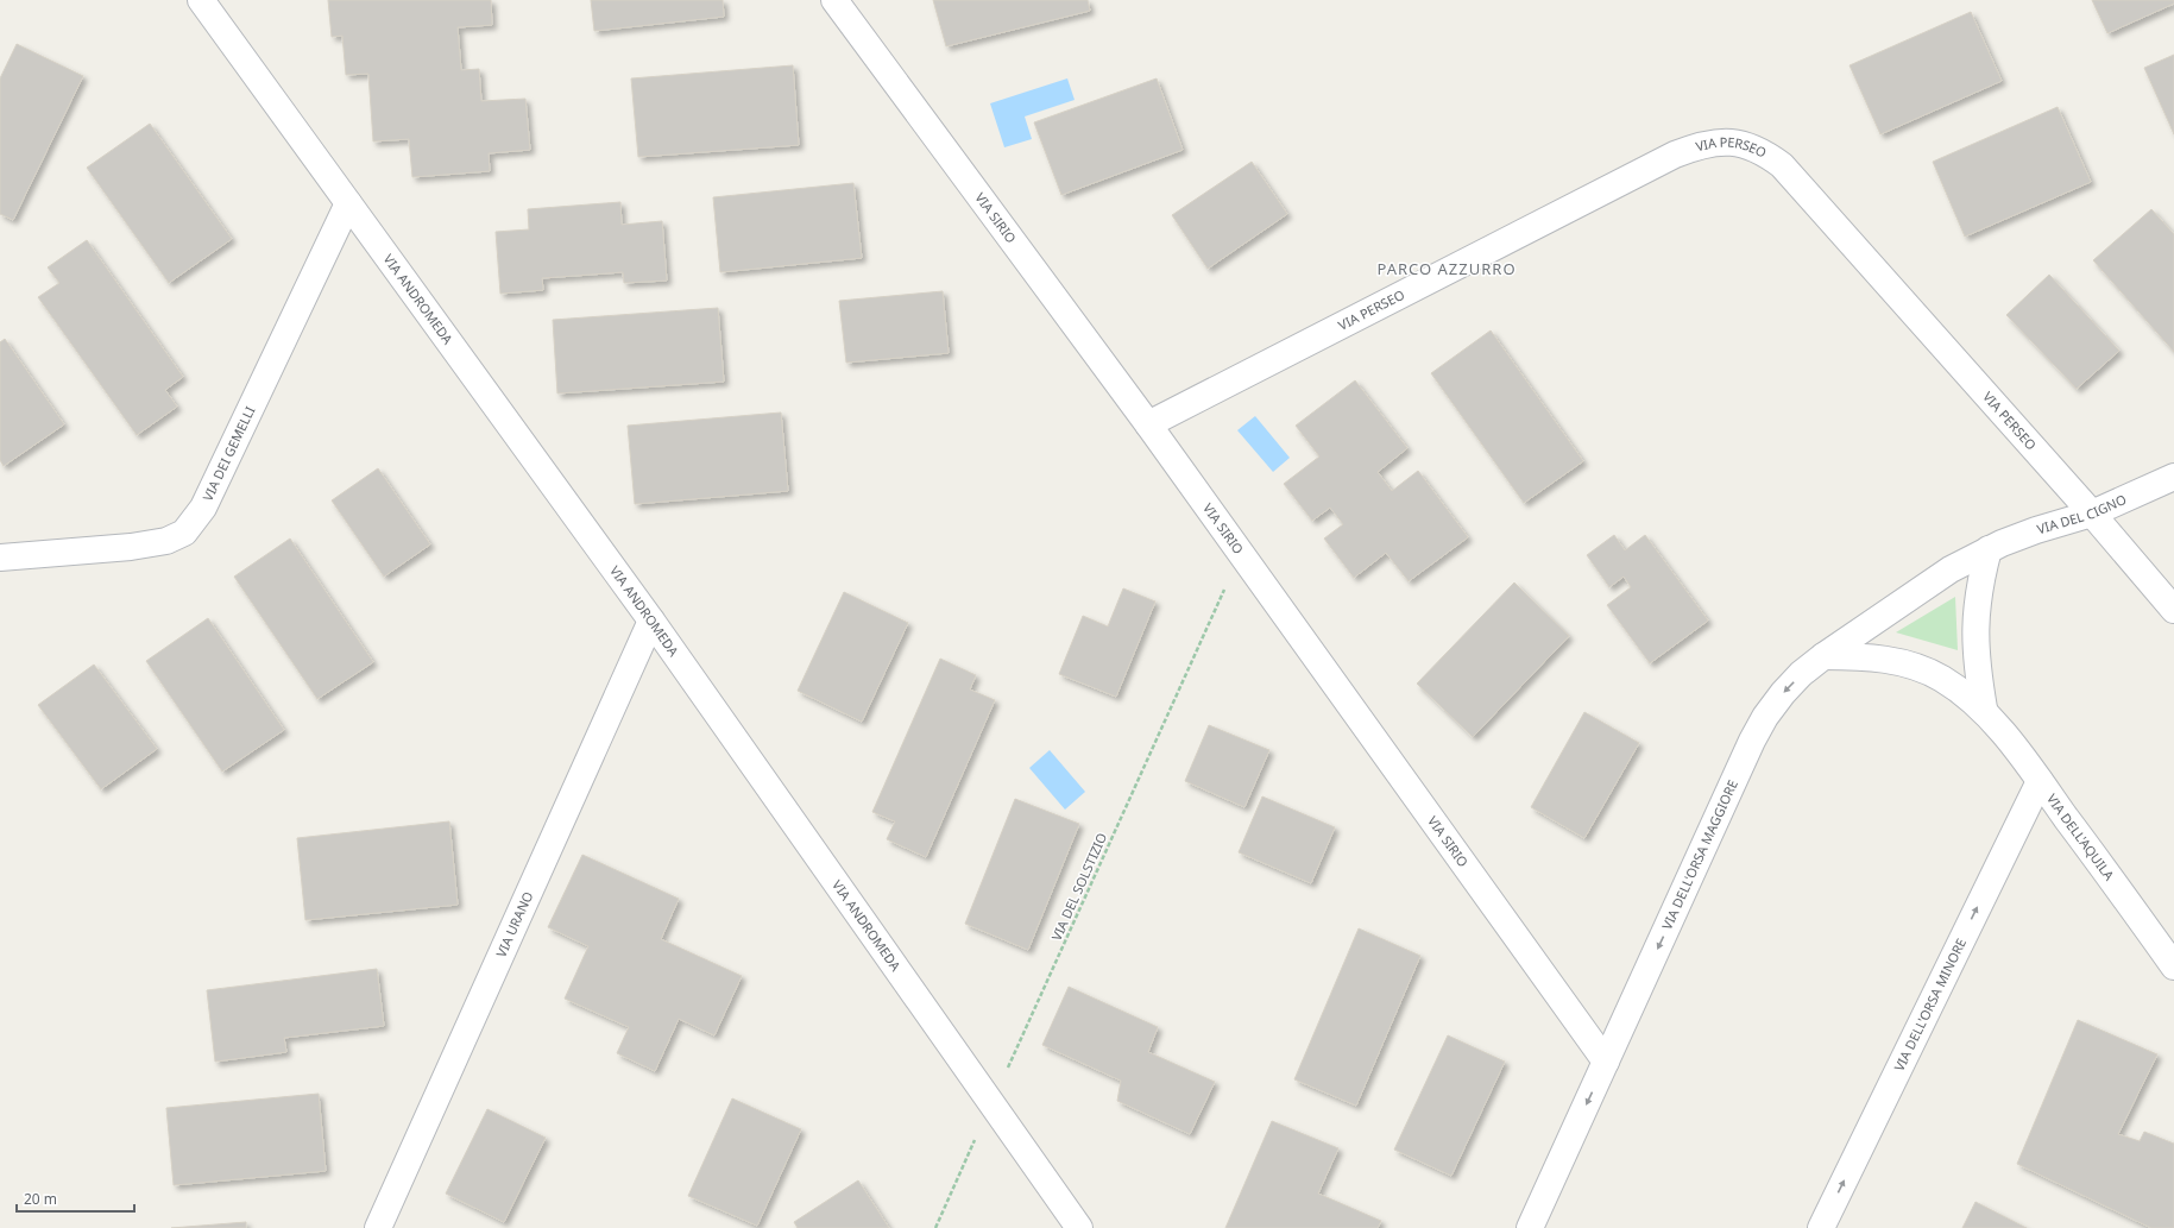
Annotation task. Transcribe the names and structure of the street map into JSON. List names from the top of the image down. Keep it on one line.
{"streets":{"street":["VIA PERSEO","VIA SIRIO","VIA ANDROMEDA","VIA DEI GEMELLI","VIA DEL CIGNO","VIA DELL'AQUILA","VIA DELL'ORSA MAGGIORE","VIA URANO","VIA DELL'ORSA MINORE"],"path":["VIA DEL SOLSTIZIO"]},"crossings":[["VIA PERSEO","VIA SIRIO"],["VIA PERSEO","VIA DEL CIGNO"],["VIA SIRIO","VIA DELL'ORSA MAGGIORE"],["VIA SIRIO","VIA DEL SOLSTIZIO"],["VIA ANDROMEDA","VIA DEI GEMELLI"],["VIA ANDROMEDA","VIA DEL SOLSTIZIO"],["VIA ANDROMEDA","VIA URANO"],["VIA DEL CIGNO","VIA DELL'ORSA MAGGIORE"],["VIA DELL'AQUILA","VIA DELL'ORSA MINORE"]],"one_way":["VIA DELL'ORSA MAGGIORE","VIA DELL'ORSA MINORE"],"districts":["PARCO AZZURRO"],"scale_bar":"20 m"}
